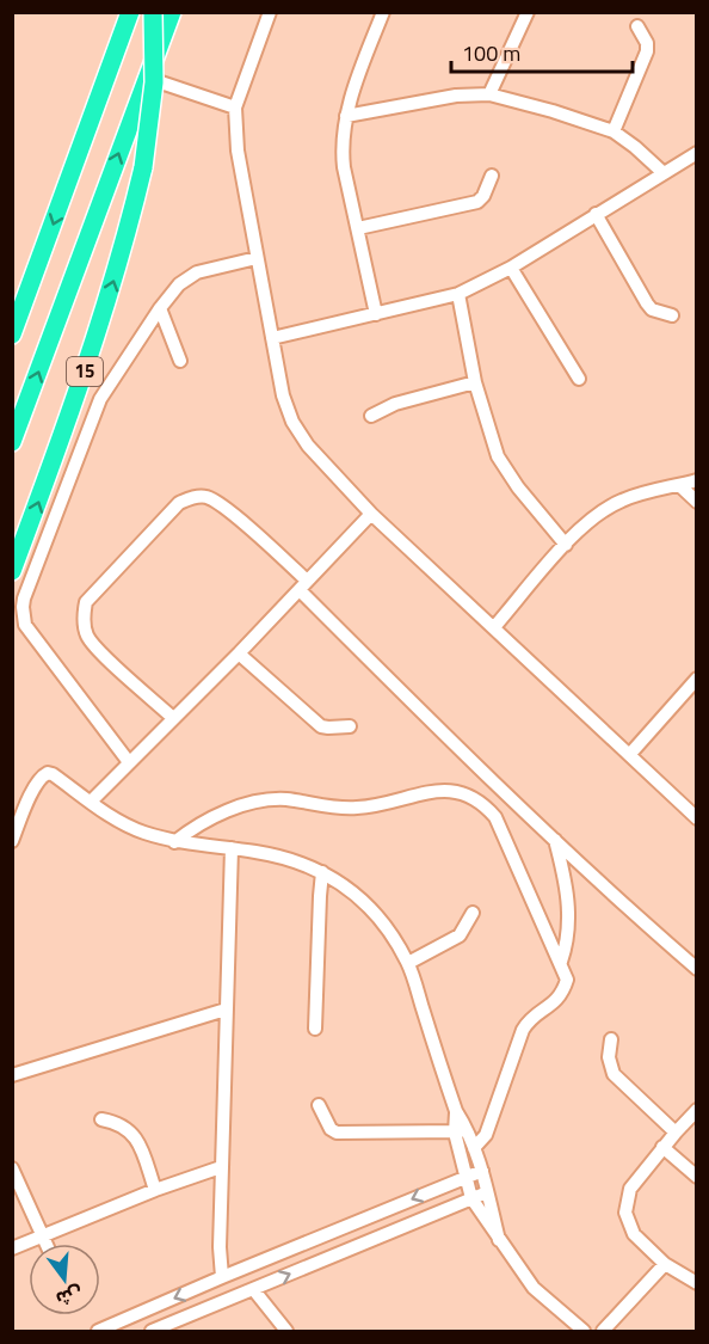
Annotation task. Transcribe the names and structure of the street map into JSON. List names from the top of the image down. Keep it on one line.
{"streets":{"highway":["15"]},"scale_bar":"100 m","north":"bottom"}
